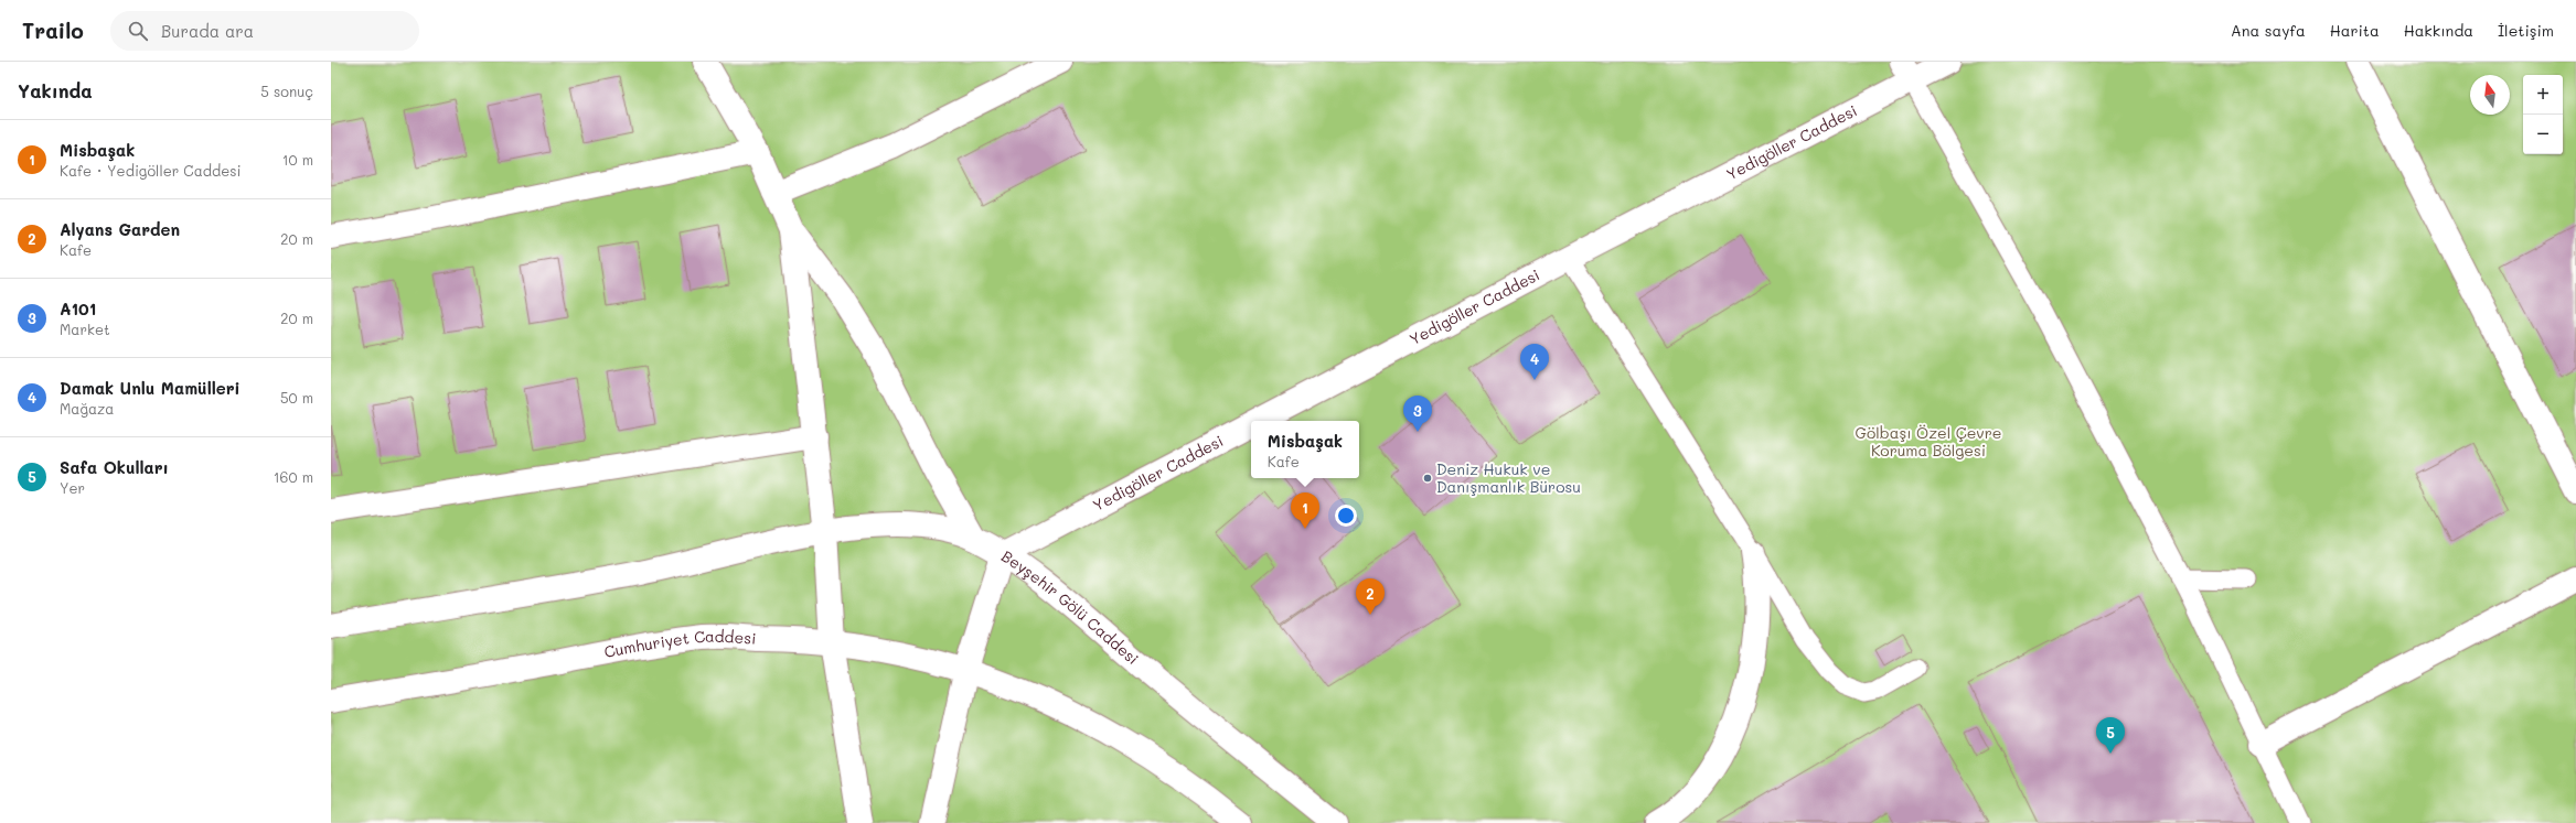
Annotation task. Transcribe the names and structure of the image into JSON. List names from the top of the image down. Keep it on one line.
{"streets":{"street":["Yedigöller Caddesi","Beyşehir Gölü Caddesi","Cumhuriyet Caddesi"]},"crossings":[["Yedigöller Caddesi","Beyşehir Gölü Caddesi"]],"parks":["Gölbaşı Özel Çevre Koruma Bölgesi"],"places":["Deniz Hukuk ve Danışmanlık Bürosu"],"north":"top","page":{"header":"Trailo","search":"Burada ara","nav":["Ana sayfa","Harita","Hakkında","İletişim"],"heading":["Yakında","5 sonuç"],"map_buttons":["+","−"],"list":[{"mark":"1","name":"Misbaşak","note":"Kafe · Yedigöller Caddesi","value":"10 m"},{"mark":"2","name":"Alyans Garden","note":"Kafe","value":"20 m"},{"mark":"3","name":"A101","note":"Market","value":"20 m"},{"mark":"4","name":"Damak Unlu Mamülleri","note":"Mağaza","value":"50 m"},{"mark":"5","name":"Safa Okulları","note":"Yer","value":"160 m"}],"pins":["4","3","1","2","5"],"popup":["Misbaşak","Kafe"]}}
